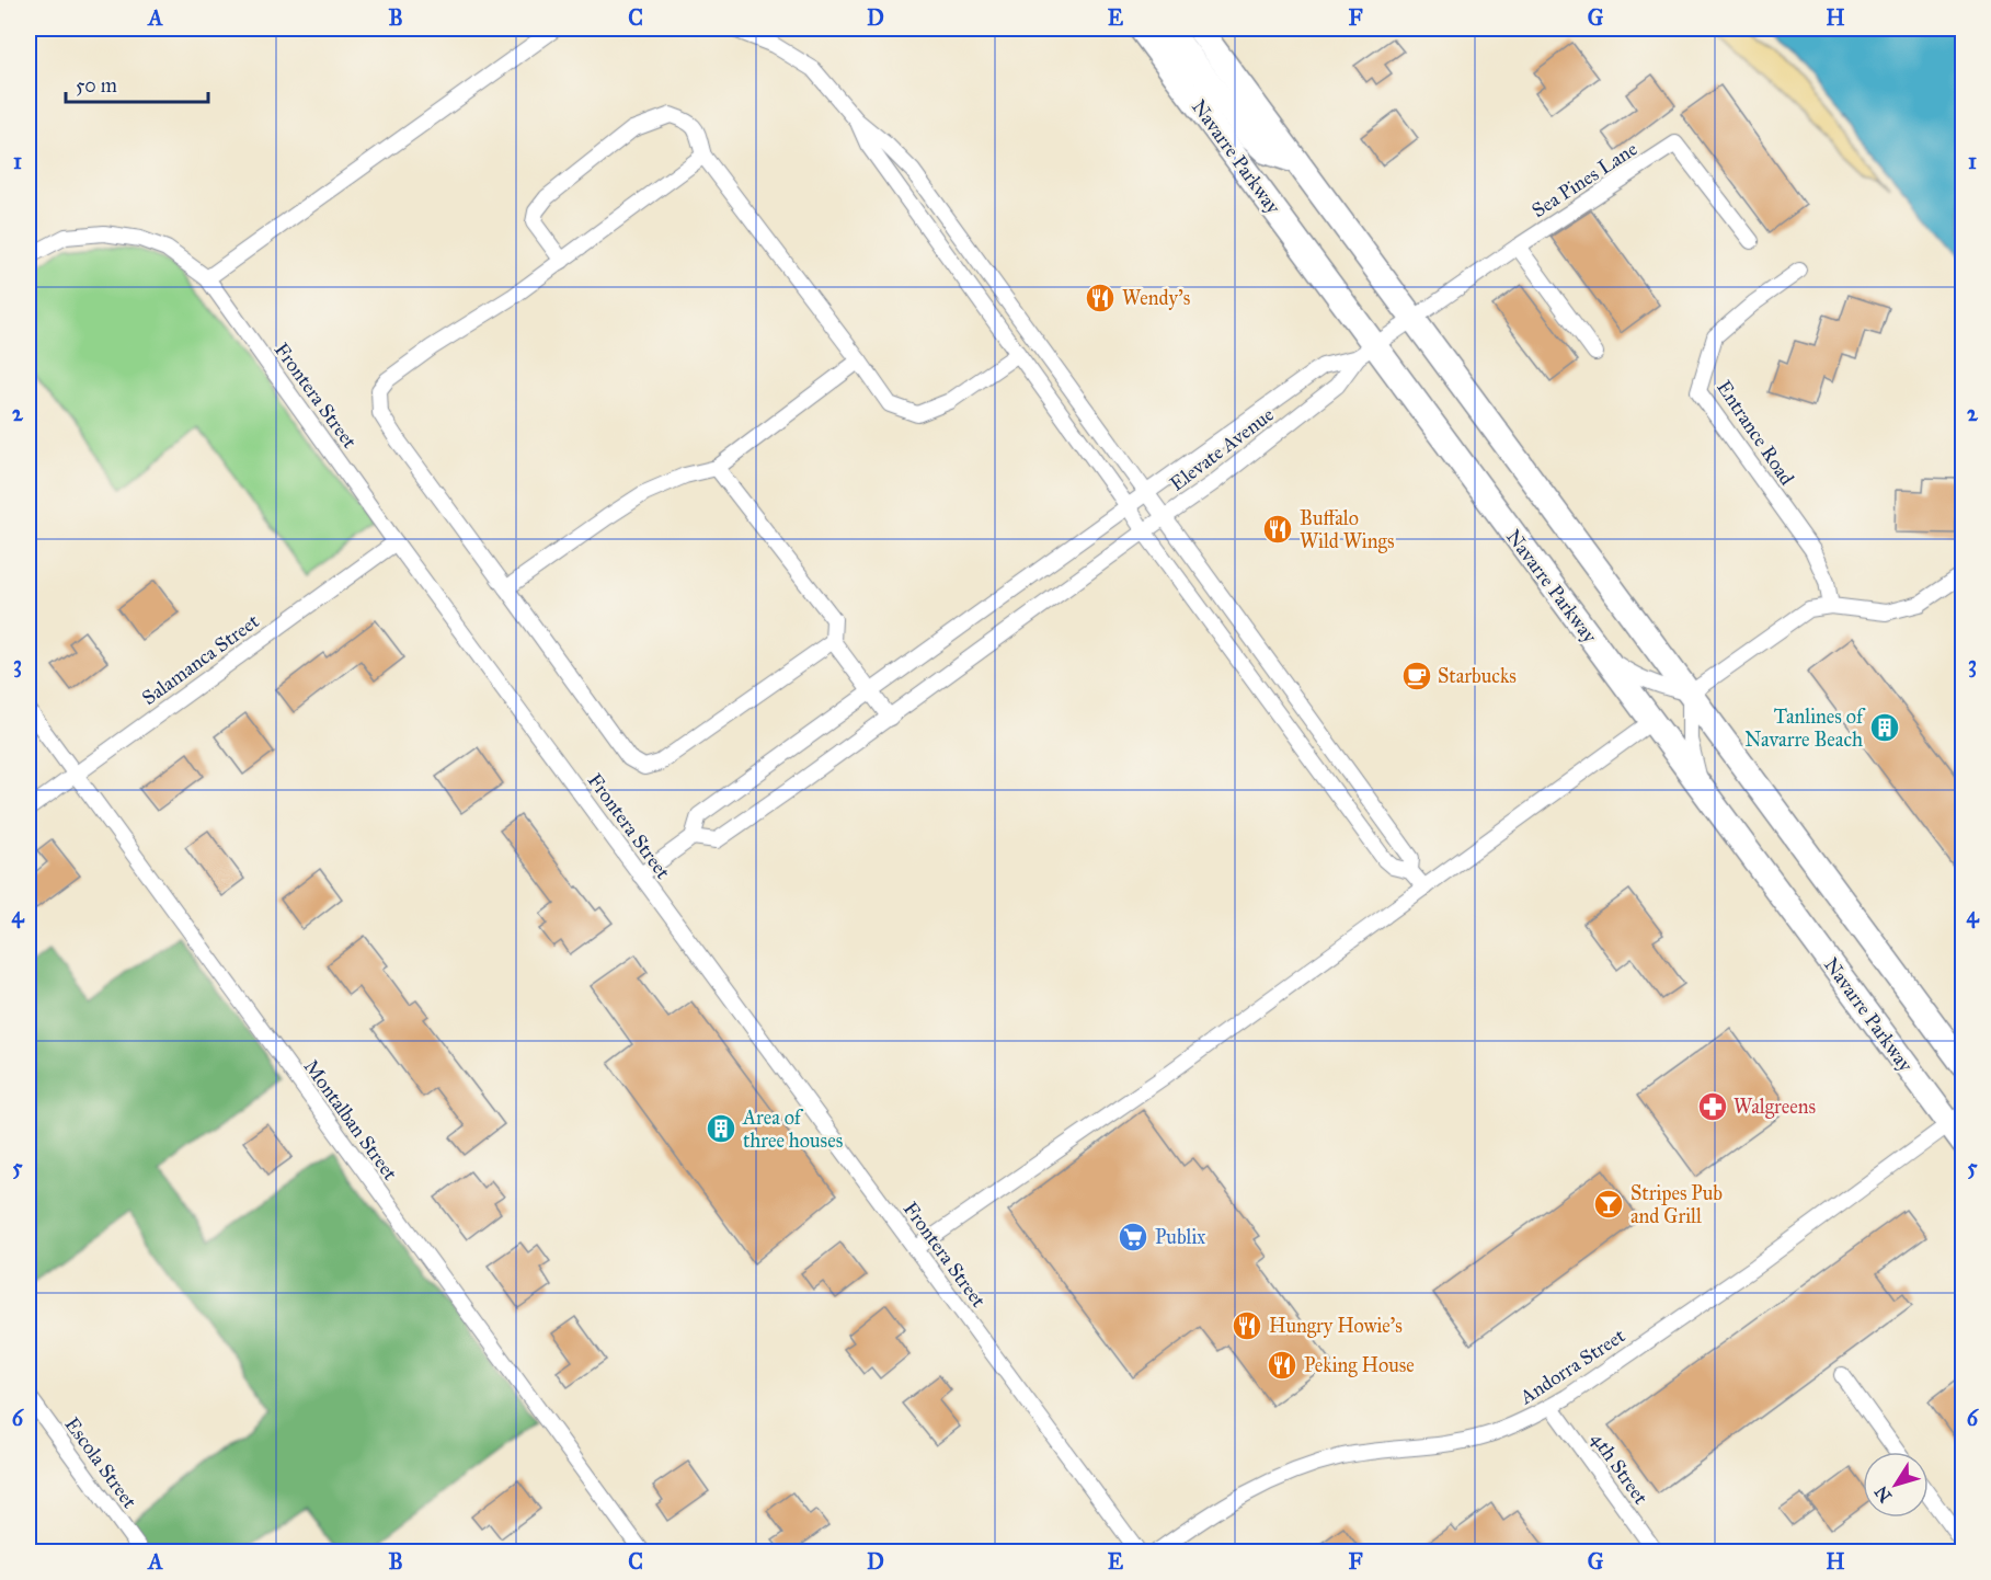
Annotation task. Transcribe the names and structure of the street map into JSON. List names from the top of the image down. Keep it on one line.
{"streets":{"highway":["Navarre Parkway"],"street":["Sea Pines Lane","Frontera Street","Entrance Road","Elevate Avenue","Salamanca Street","Montalban Street","Andorra Street","Escola Street","4th Street"]},"crossings":[["Navarre Parkway","Elevate Avenue"],["Navarre Parkway","Andorra Street"],["Frontera Street","Salamanca Street"],["Salamanca Street","Montalban Street"],["Andorra Street","4th Street"]],"places":{"restaurant":["Wendy's","Buffalo Wild Wings","Hungry Howie's","Peking House"],"cafe":["Starbucks"],"building":["Tanlines of Navarre Beach","Area of three houses"],"pharmacy":["Walgreens"],"bar":["Stripes Pub and Grill"],"supermarket":["Publix"]},"scale_bar":"50 m","north":"bottom left","grid":{"columns":["A","B","C","D","E","F","G","H"],"rows":["1","2","3","4","5","6"]}}
